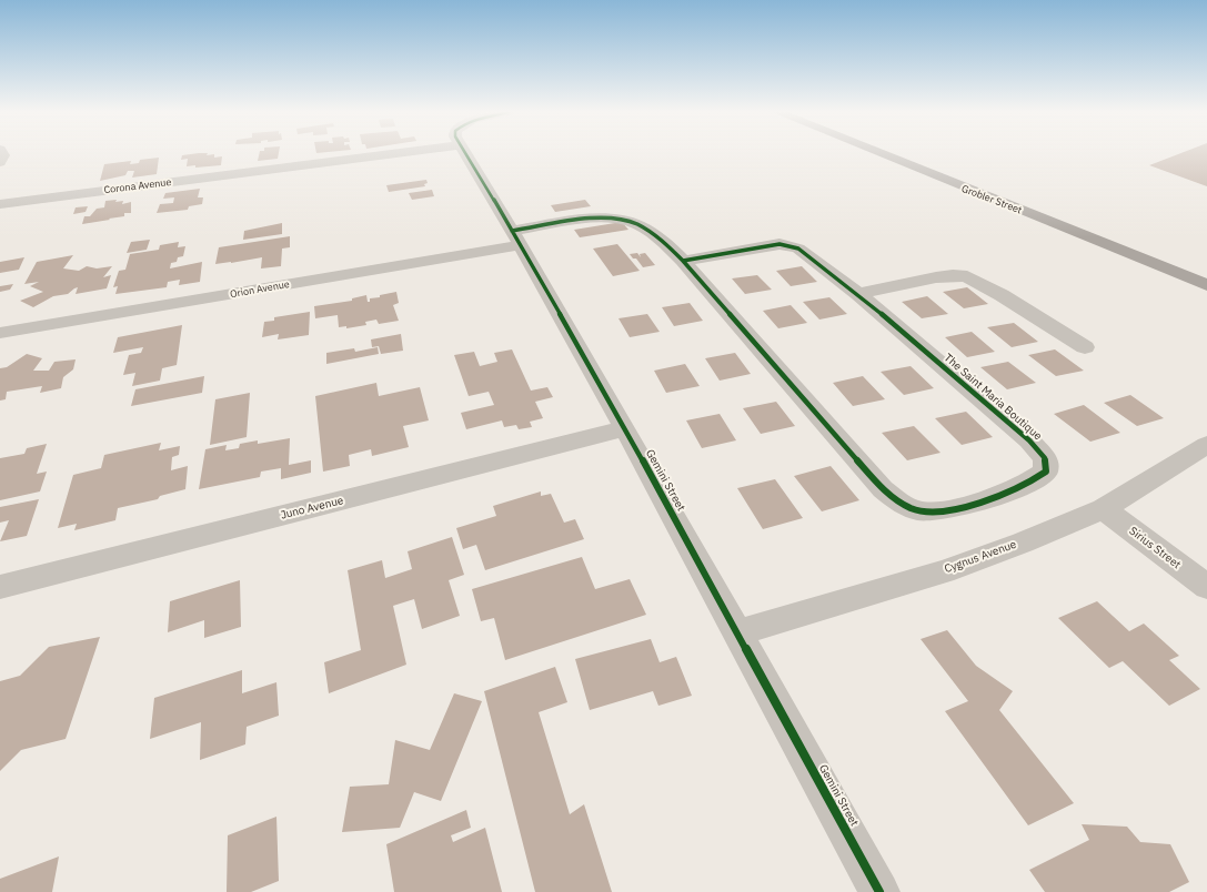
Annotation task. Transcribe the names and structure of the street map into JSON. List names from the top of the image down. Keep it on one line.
{"streets":{"main road":["Grobler Street"],"street":["Corona Avenue","Orion Avenue","The Saint Maria Boutique","Gemini Street","Juno Avenue","Sirius Street","Cygnus Avenue"]},"crossings":[["Orion Avenue","The Saint Maria Boutique"],["Orion Avenue","Gemini Street"],["The Saint Maria Boutique","Gemini Street"],["Gemini Street","Juno Avenue"],["Gemini Street","Cygnus Avenue"],["Sirius Street","Cygnus Avenue"]]}
